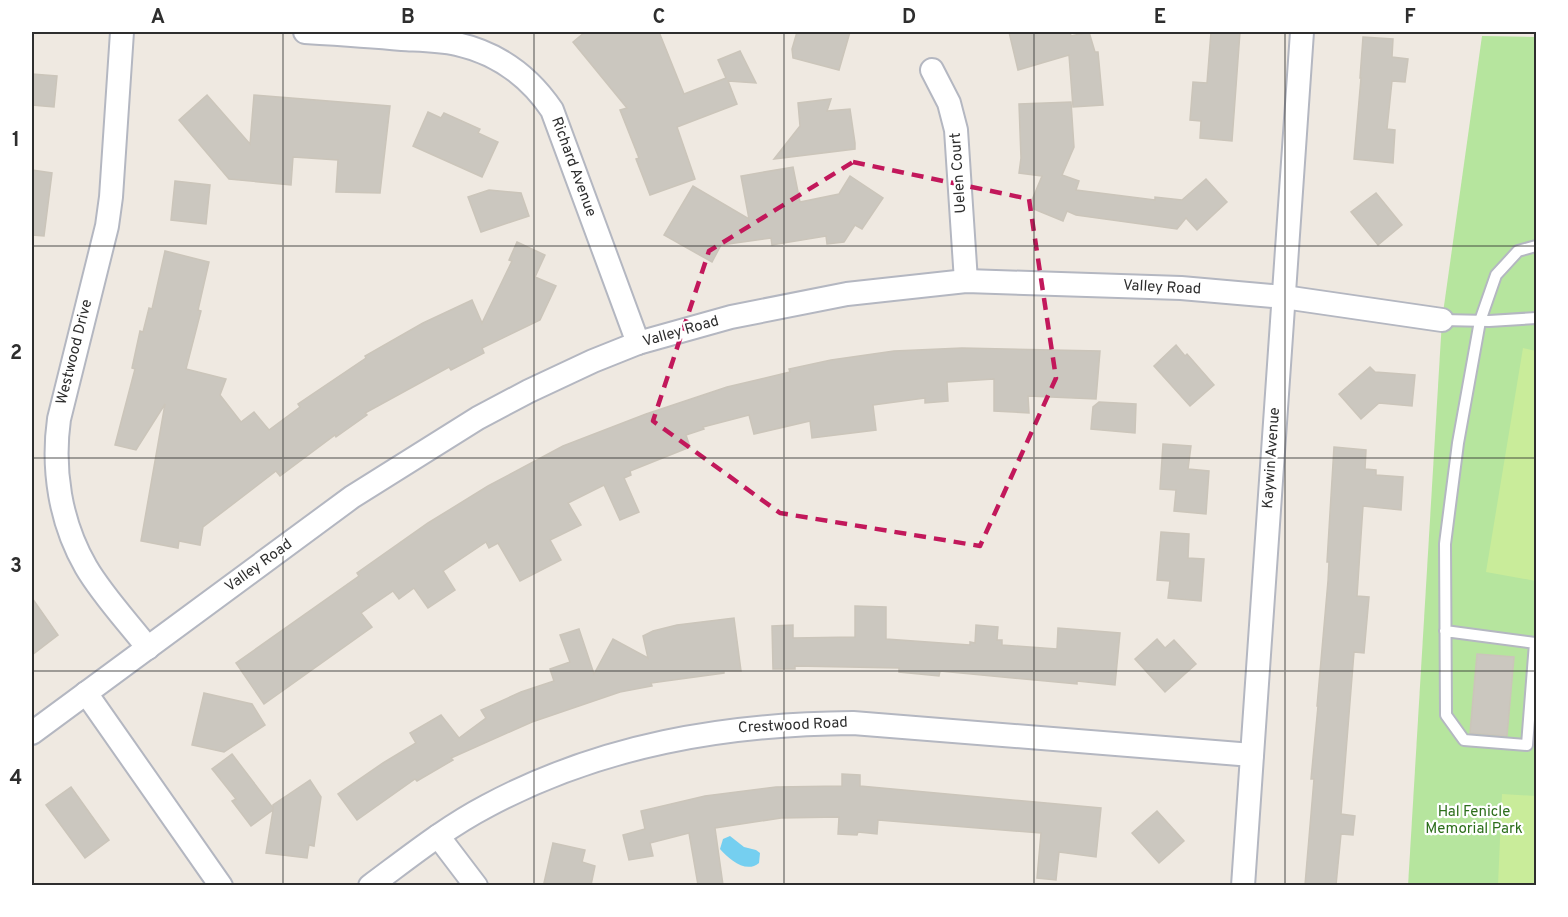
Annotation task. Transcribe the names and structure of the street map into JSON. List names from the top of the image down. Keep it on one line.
{"streets":{"street":["Richard Avenue","Uelen Court","Valley Road","Westwood Drive","Kaywin Avenue","Crestwood Road"]},"crossings":[["Richard Avenue","Valley Road"],["Uelen Court","Valley Road"],["Valley Road","Westwood Drive"],["Valley Road","Kaywin Avenue"],["Kaywin Avenue","Crestwood Road"]],"parks":["Hal Fenicle Memorial Park"],"grid":{"columns":["A","B","C","D","E","F"],"rows":["1","2","3","4"]}}
